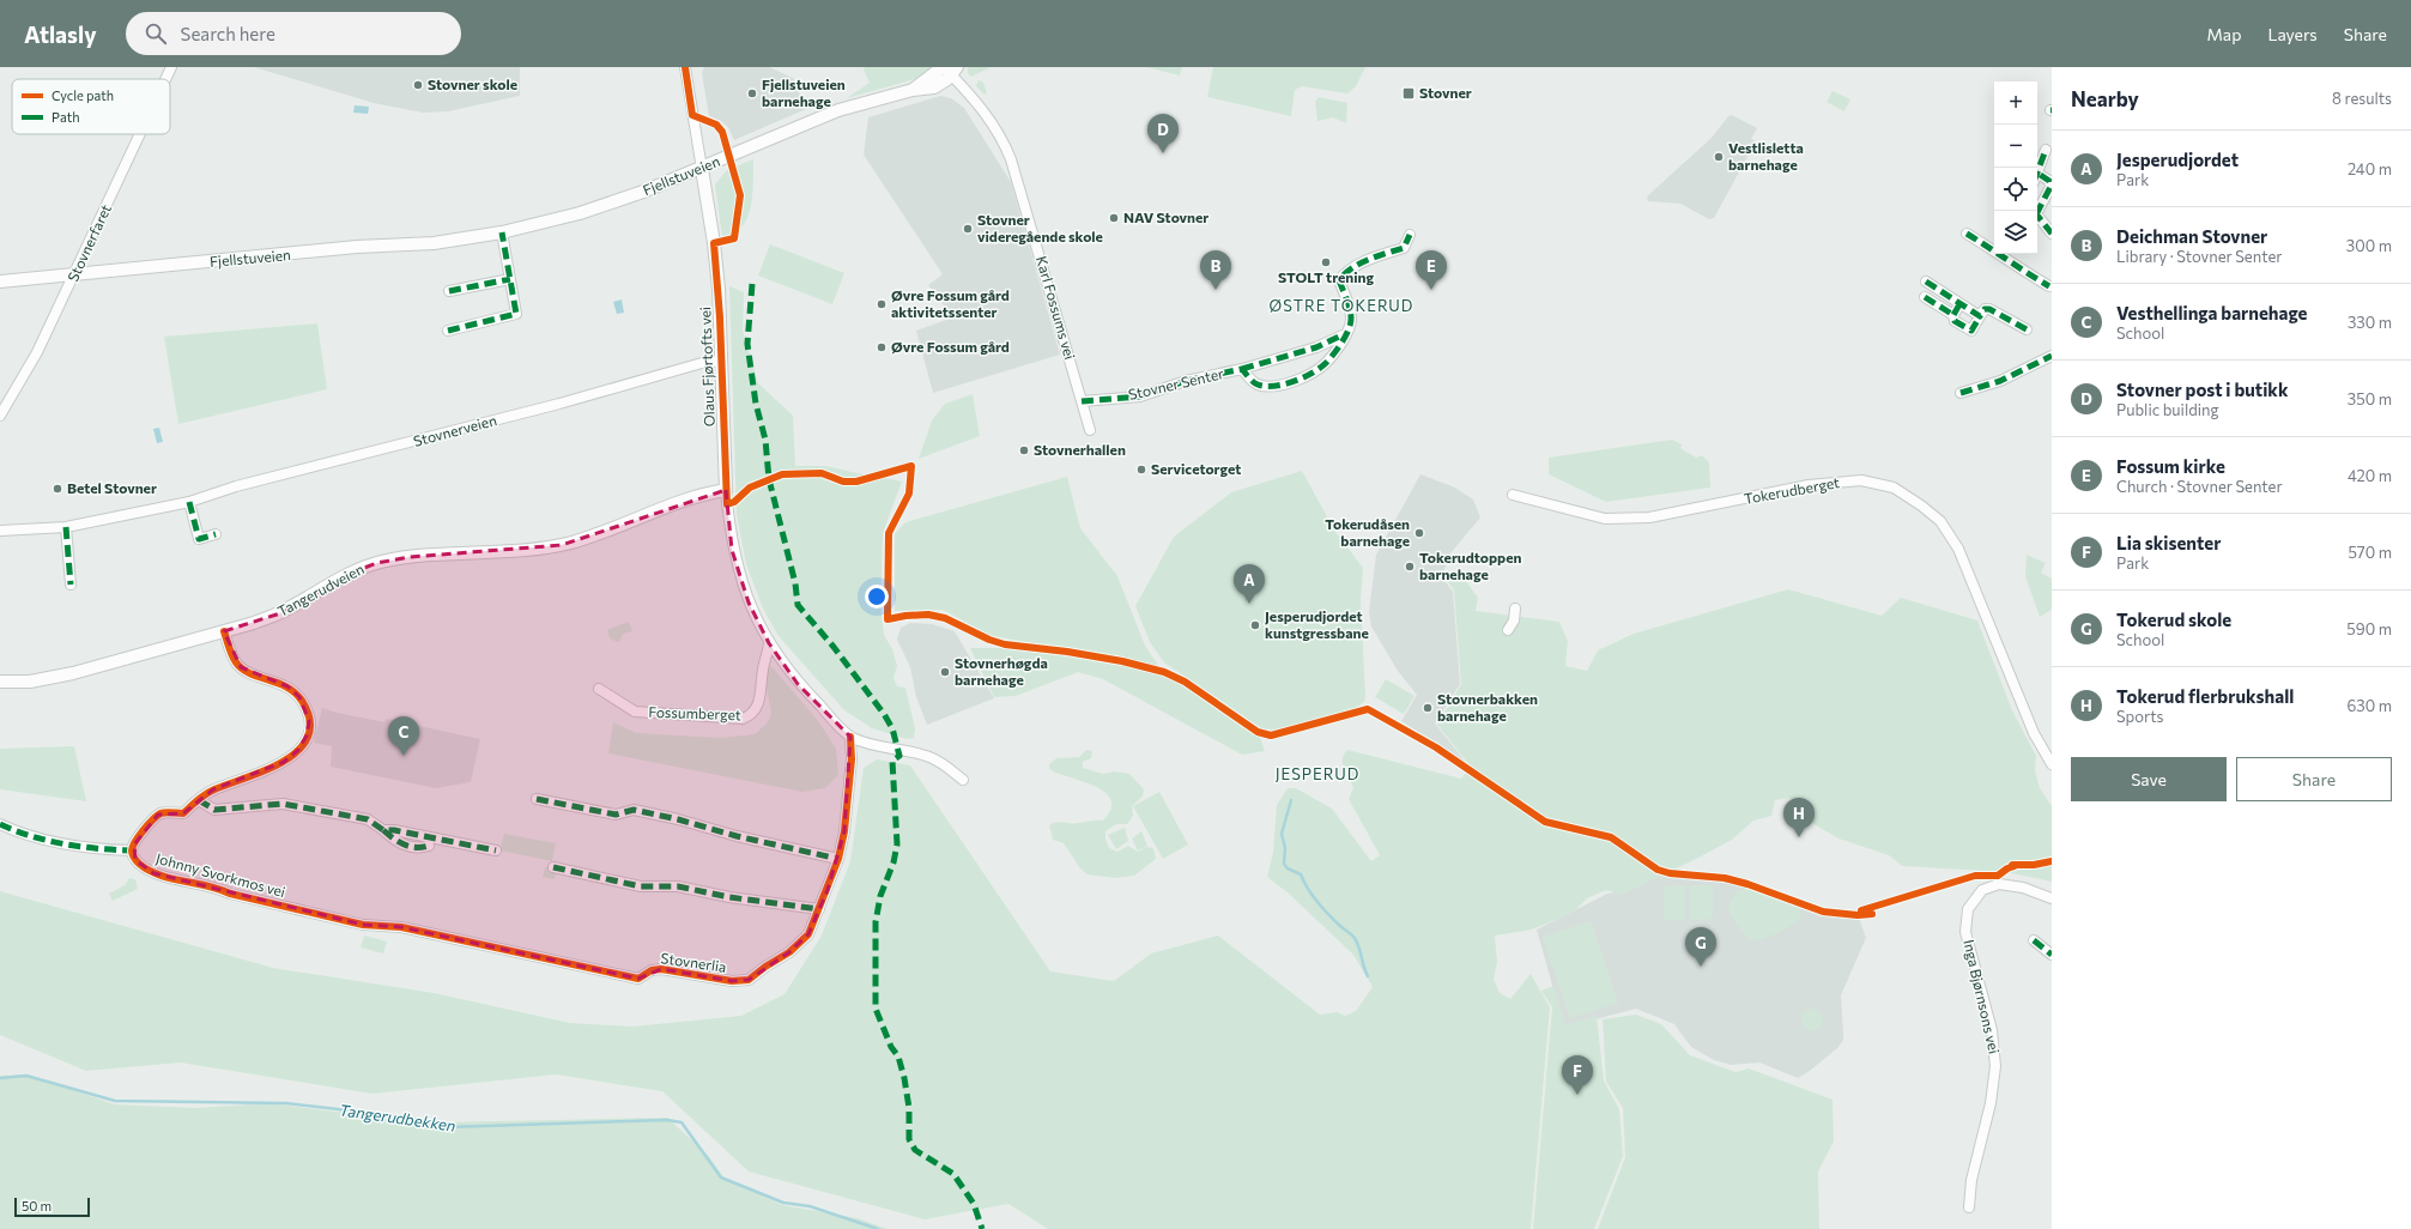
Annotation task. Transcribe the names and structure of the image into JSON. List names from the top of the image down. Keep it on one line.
{"streets":{"street":["Fjellstuveien","Stovnerfaret","Karl Fossums vei","Olaus Fjørtofts vei","Stovner Senter","Stovnerveien","Tokerudberget","Tangerudveien","Fossumberget","Johnny Svorkmos vei","Stovnerlia","Inga Bjørnsons vei"]},"crossings":[["Fjellstuveien","Stovnerfaret"],["Fjellstuveien","Karl Fossums vei"],["Fjellstuveien","Olaus Fjørtofts vei"],["Karl Fossums vei","Stovner Senter"],["Olaus Fjørtofts vei","Stovnerveien"],["Olaus Fjørtofts vei","Tangerudveien"],["Johnny Svorkmos vei","Stovnerlia"]],"districts":["ØSTRE TOKERUD","JESPERUD"],"water":["Tangerudbekken"],"places":{"other":["Stovner skole","Fjellstuveien barnehage","Vestlisletta barnehage","NAV Stovner","Stovner videregående skole","STOLT trening","Øvre Fossum gård aktivitetssenter","Øvre Fossum gård","Stovnerhallen","Servicetorget","Betel Stovner","Tokerudåsen barnehage","Tokerudtoppen barnehage","Jesperudjordet kunstgressbane","Stovnerhøgda barnehage","Stovnerbakken barnehage"],"transit":["Stovner"]},"legend":["Cycle path","Path"],"scale_bar":"50 m","page":{"header":"Atlasly","search":"Search here","nav":["Map","Layers","Share"],"heading":["Nearby","8 results"],"map_buttons":["+","−"],"pins":["D","B","E","A","C","H","G","F"],"list":[{"mark":"A","name":"Jesperudjordet","note":"Park","value":"240 m"},{"mark":"B","name":"Deichman Stovner","note":"Library · Stovner Senter","value":"300 m"},{"mark":"C","name":"Vesthellinga barnehage","note":"School","value":"330 m"},{"mark":"D","name":"Stovner post i butikk","note":"Public building","value":"350 m"},{"mark":"E","name":"Fossum kirke","note":"Church · Stovner Senter","value":"420 m"},{"mark":"F","name":"Lia skisenter","note":"Park","value":"570 m"},{"mark":"G","name":"Tokerud skole","note":"School","value":"590 m"},{"mark":"H","name":"Tokerud flerbrukshall","note":"Sports","value":"630 m"}],"buttons":["Save","Share"],"scale":"50 m"}}
